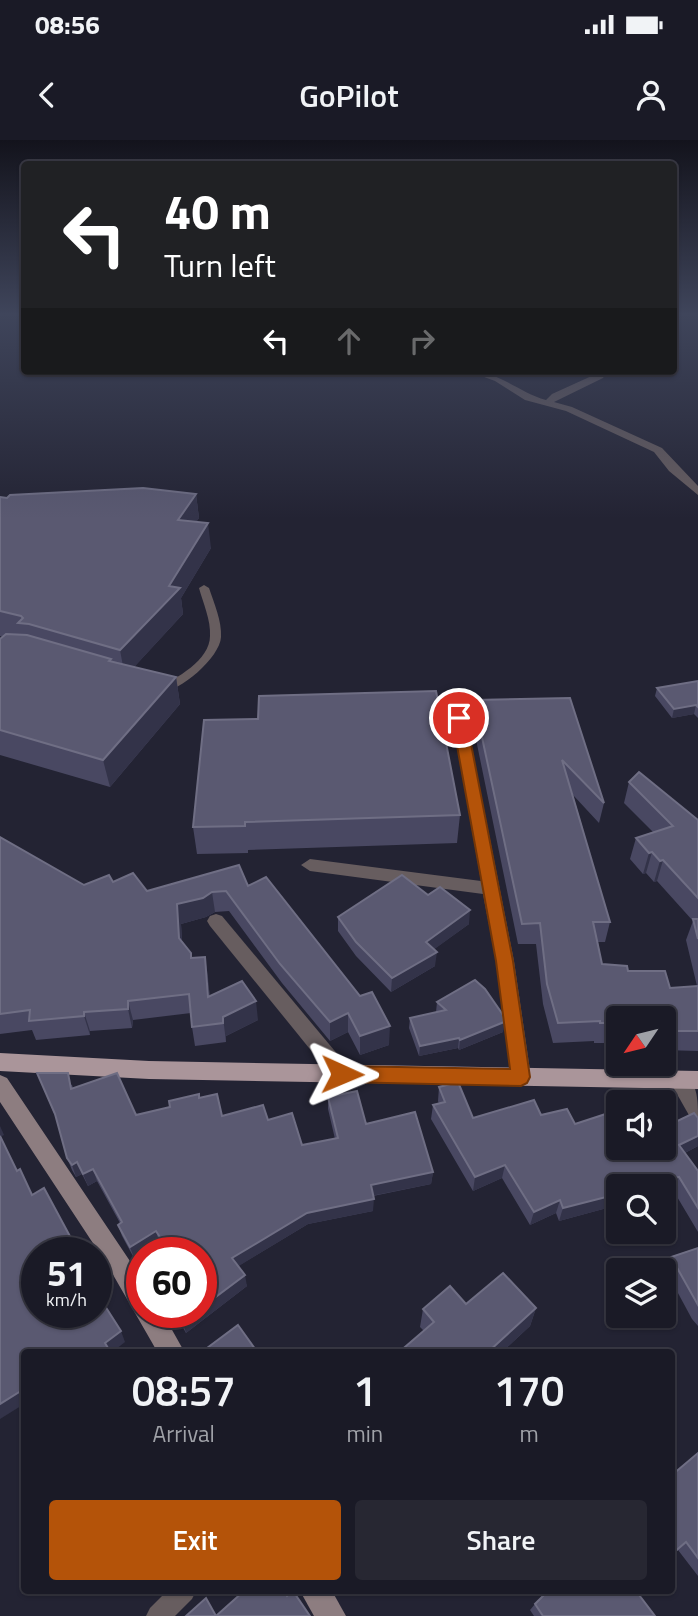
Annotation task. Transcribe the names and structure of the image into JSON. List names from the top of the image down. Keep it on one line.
{"north":"bottom left","page":{"status":"08:56","header":"GoPilot","turn":["40 m","Turn left"],"speed":"51 km/h","limit":"60","eta":["08:57","Arrival","1","min","170","m"],"buttons":["Exit","Share"]}}
